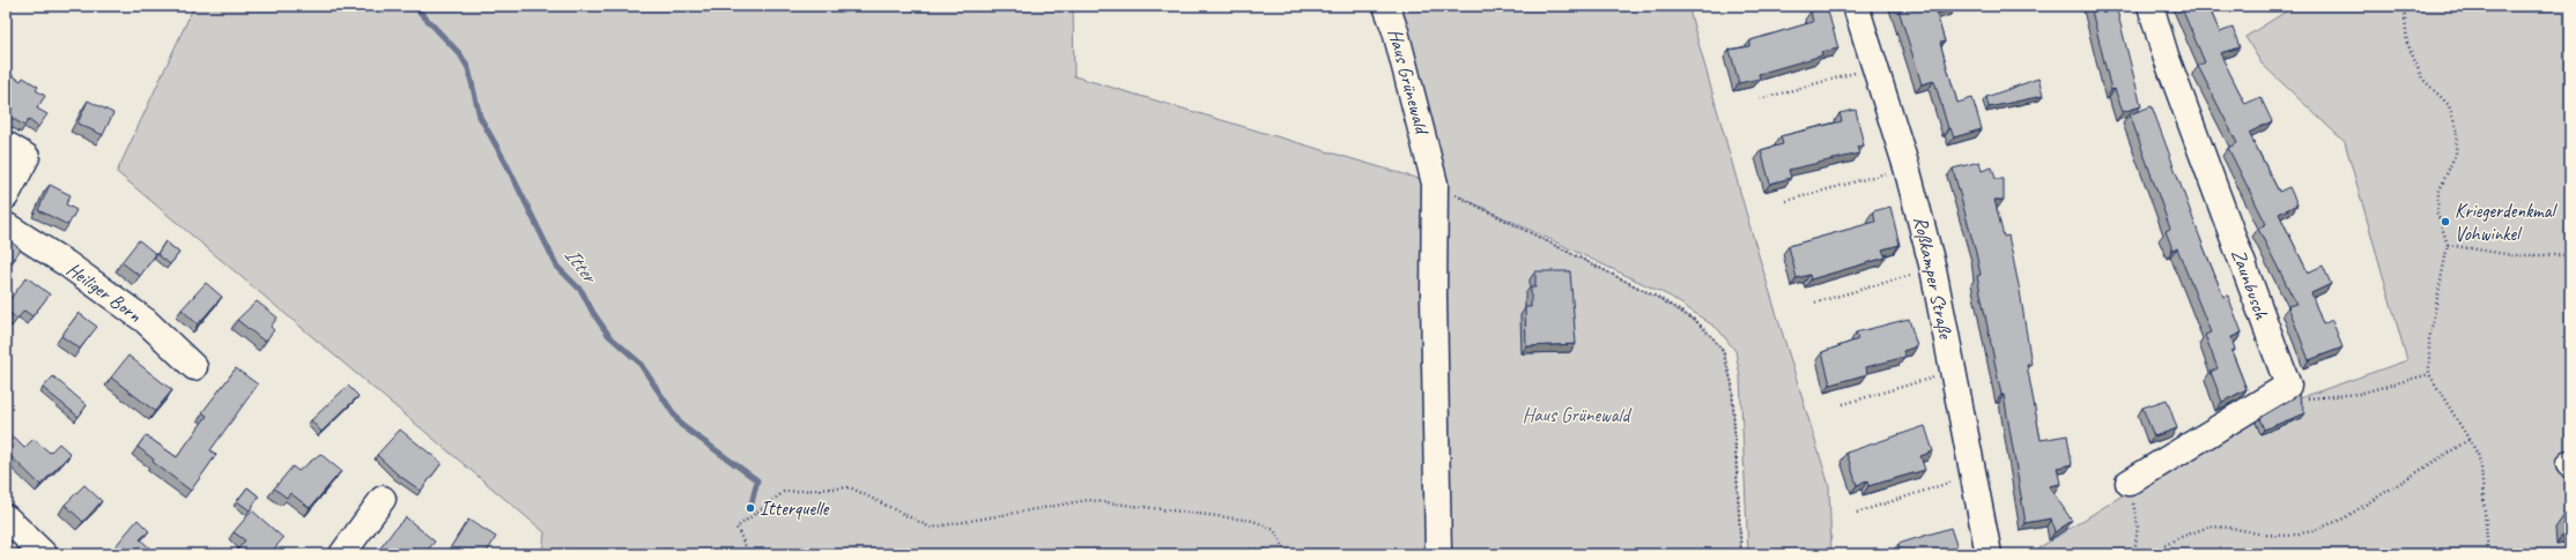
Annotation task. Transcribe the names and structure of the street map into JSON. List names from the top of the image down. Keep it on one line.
{"streets":{"street":["Haus Grünewald","Roßkamper Straße","Zaunbusch","Heiliger Born"]},"water":["Itter"],"parks":["Haus Grünewald"],"places":["Kriegerdenkmal Vohwinkel","Itterquelle"]}
